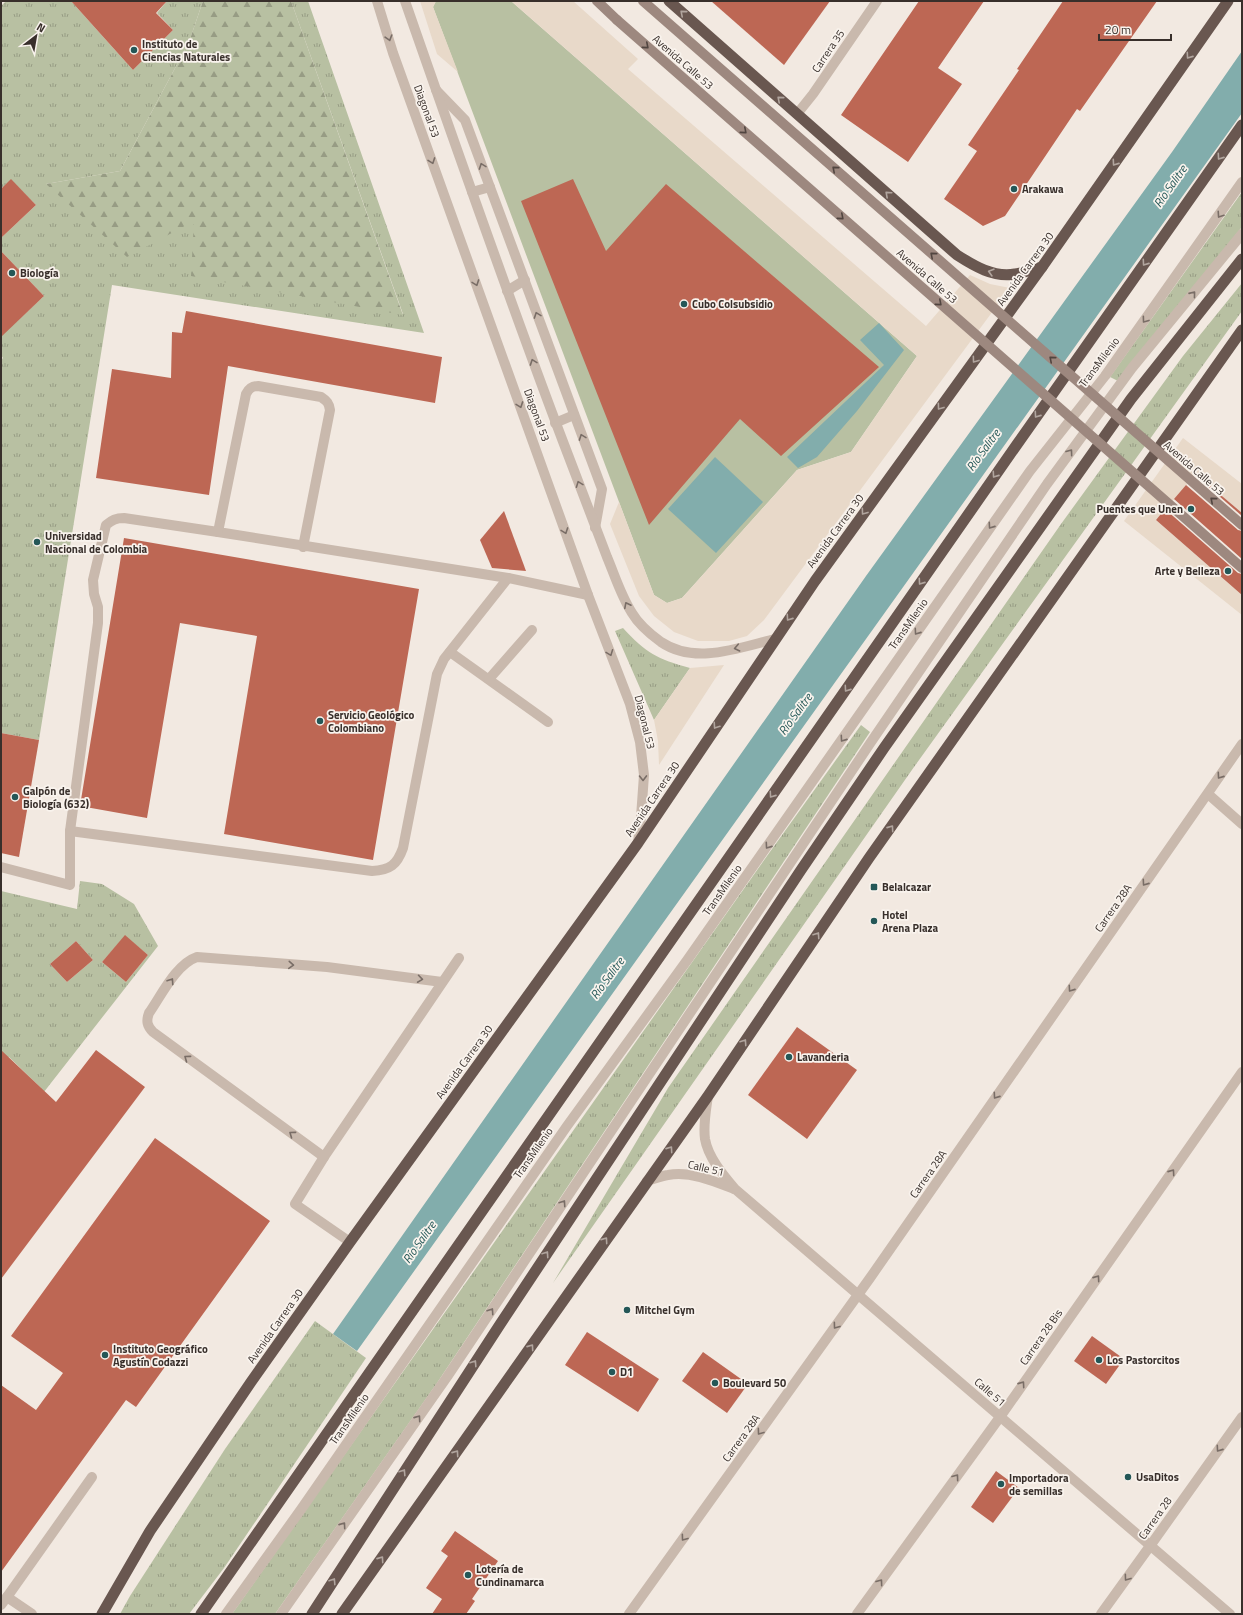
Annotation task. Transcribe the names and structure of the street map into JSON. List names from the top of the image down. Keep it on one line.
{"streets":{"highway":["Avenida Carrera 30"],"main road":["Avenida Calle 53"],"street":["Carrera 35","Diagonal 53","TransMilenio","Carrera 28A","Calle 51","Carrera 28 Bis","Carrera 28"]},"crossings":[["Diagonal 53","Avenida Carrera 30"],["Carrera 28A","Calle 51"],["Calle 51","Carrera 28 Bis"],["Calle 51","Carrera 28"]],"one_way":["Carrera 28A","Carrera 28 Bis","Carrera 28"],"water":["Río Salitre"],"places":{"other":["Instituto de Ciencias Naturales","Arakawa","Biología","Cubo Colsubsidio","Puentes que Unen","Universidad Nacional de Colombia","Arte y Belleza","Servicio Geológico Colombiano","Galpón de Biología (632)","Hotel Arena Plaza","Lavanderia","Mitchel Gym","Instituto Geográfico Agustín Codazzi","Los Pastorcitos","D1","Boulevard 50","UsaDitos","Importadora de semillas","Lotería de Cundinamarca"],"transit":["Belalcazar"]},"scale_bar":"20 m","north":"top right"}
